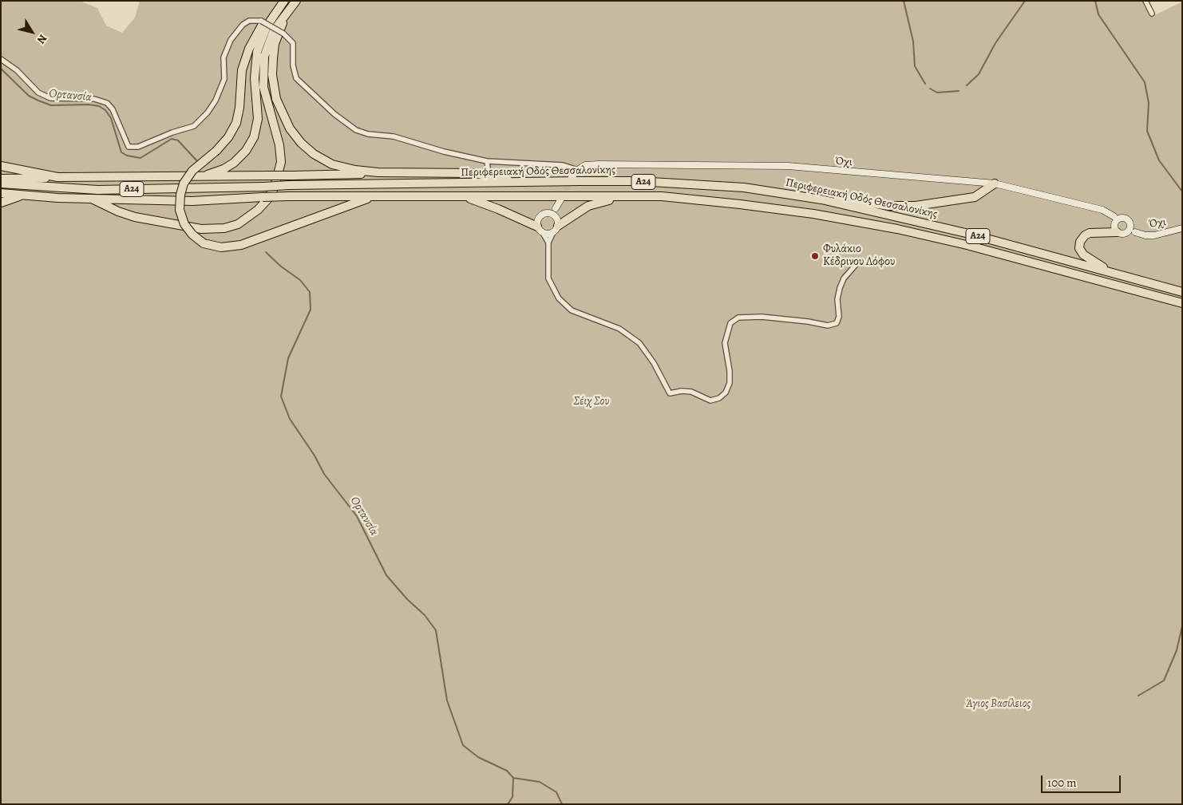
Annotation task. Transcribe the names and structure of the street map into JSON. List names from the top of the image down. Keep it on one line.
{"streets":{"highway":["Περιφερειακή Οδός Θεσσαλονίκης","Α24"],"main road":["Όχι"]},"water":["Ορτανσία"],"parks":["Σέιχ Σου","Άγιος Βασίλειος"],"places":["Φυλάκιο Κέδρινου Λόφου"],"scale_bar":"100 m","north":"bottom right"}
